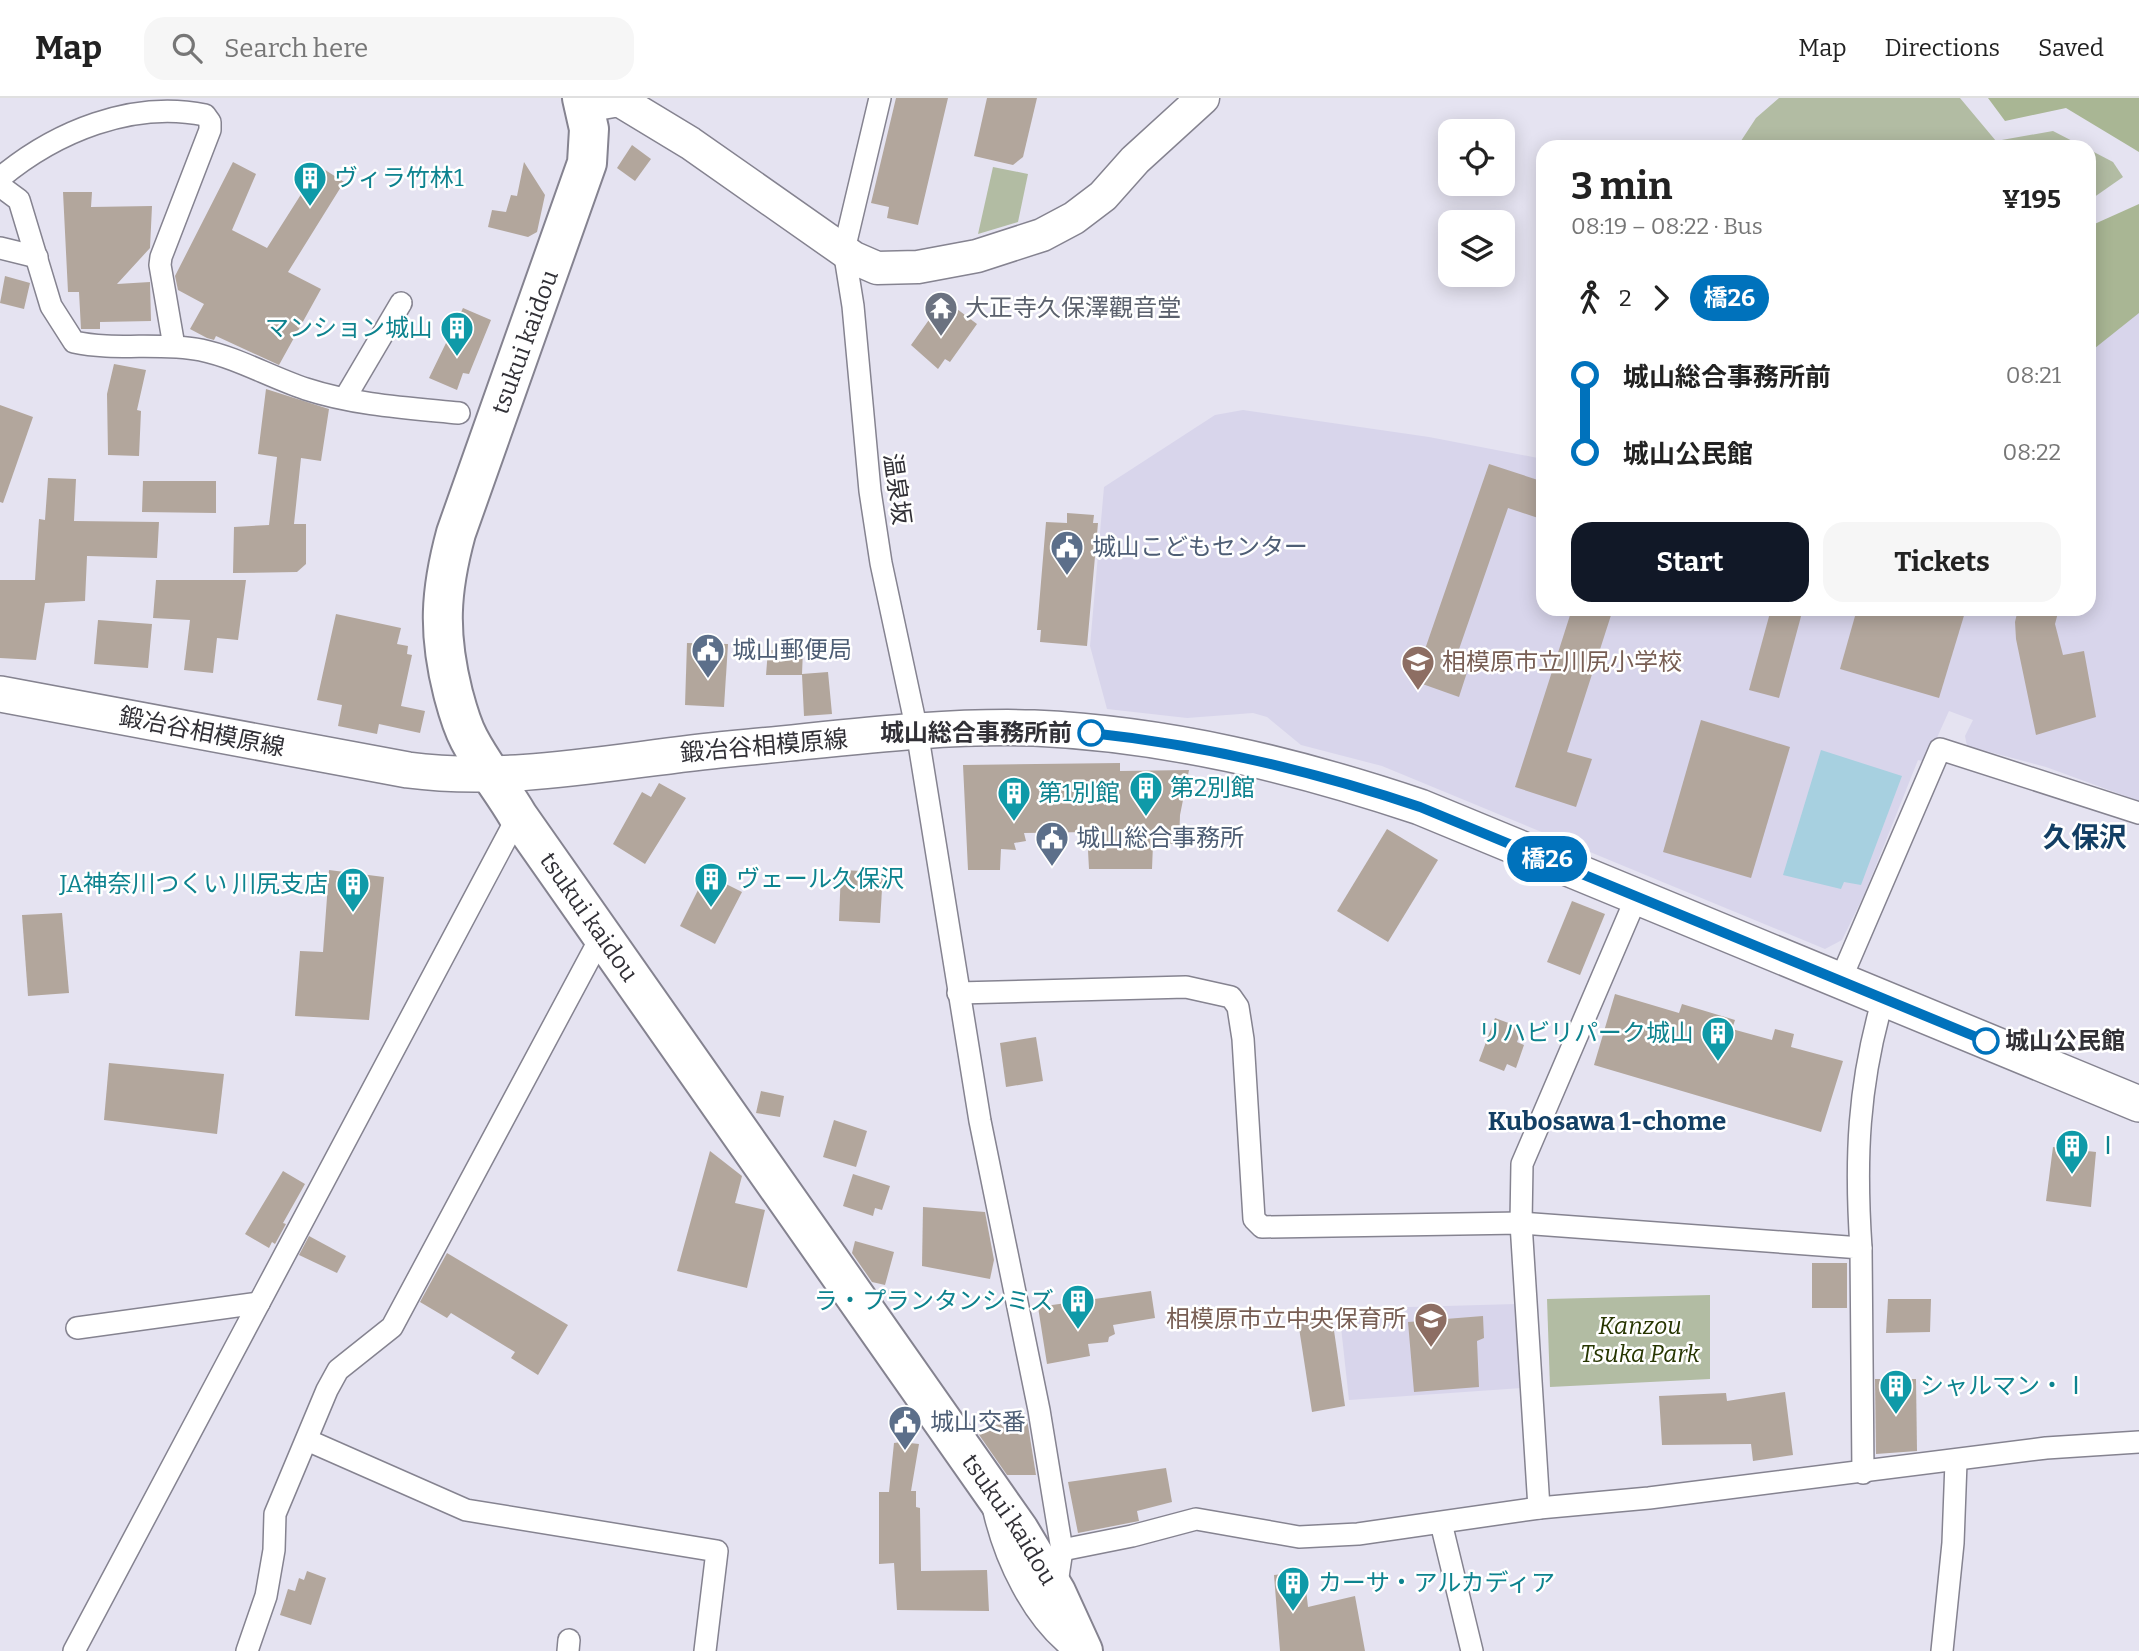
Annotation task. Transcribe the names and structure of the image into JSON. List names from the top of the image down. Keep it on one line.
{"streets":{"highway":["tsukui kaidou"],"main road":["鍛冶谷相模原線"],"street":["温泉坂"]},"crossings":[["tsukui kaidou","温泉坂"],["tsukui kaidou","鍛冶谷相模原線"],["温泉坂","鍛冶谷相模原線"]],"districts":["久保沢","Kubosawa 1-chome"],"parks":["Kanzou Tsuka Park"],"places":{"building":["ヴィラ竹林1","マンション城山","第2別館","第1別館","ヴェール久保沢","JA神奈川つくい 川尻支店","リハビリパーク城山","Ⅰ","ラ・プランタンシミズ","シャルマン・Ⅰ","カーサ・アルカディア"],"temple":["大正寺久保澤觀音堂"],"public building":["城山こどもセンター","城山郵便局","城山総合事務所","城山交番"],"school or university":["相模原市立川尻小学校","相模原市立中央保育所"],"other":["城山総合事務所前","城山公民館"]},"lines":["bus line 橋26"],"page":{"header":"Map","search":"Search here","nav":["Map","Directions","Saved"],"on_map":"橋26","heading":["3 min","08:19 – 08:22 · Bus","¥195"],"legs":["2","橋26"],"list":[{"name":"城山総合事務所前","value":"08:21"},{"name":"城山公民館","value":"08:22"}],"buttons":["Start","Tickets"]}}
